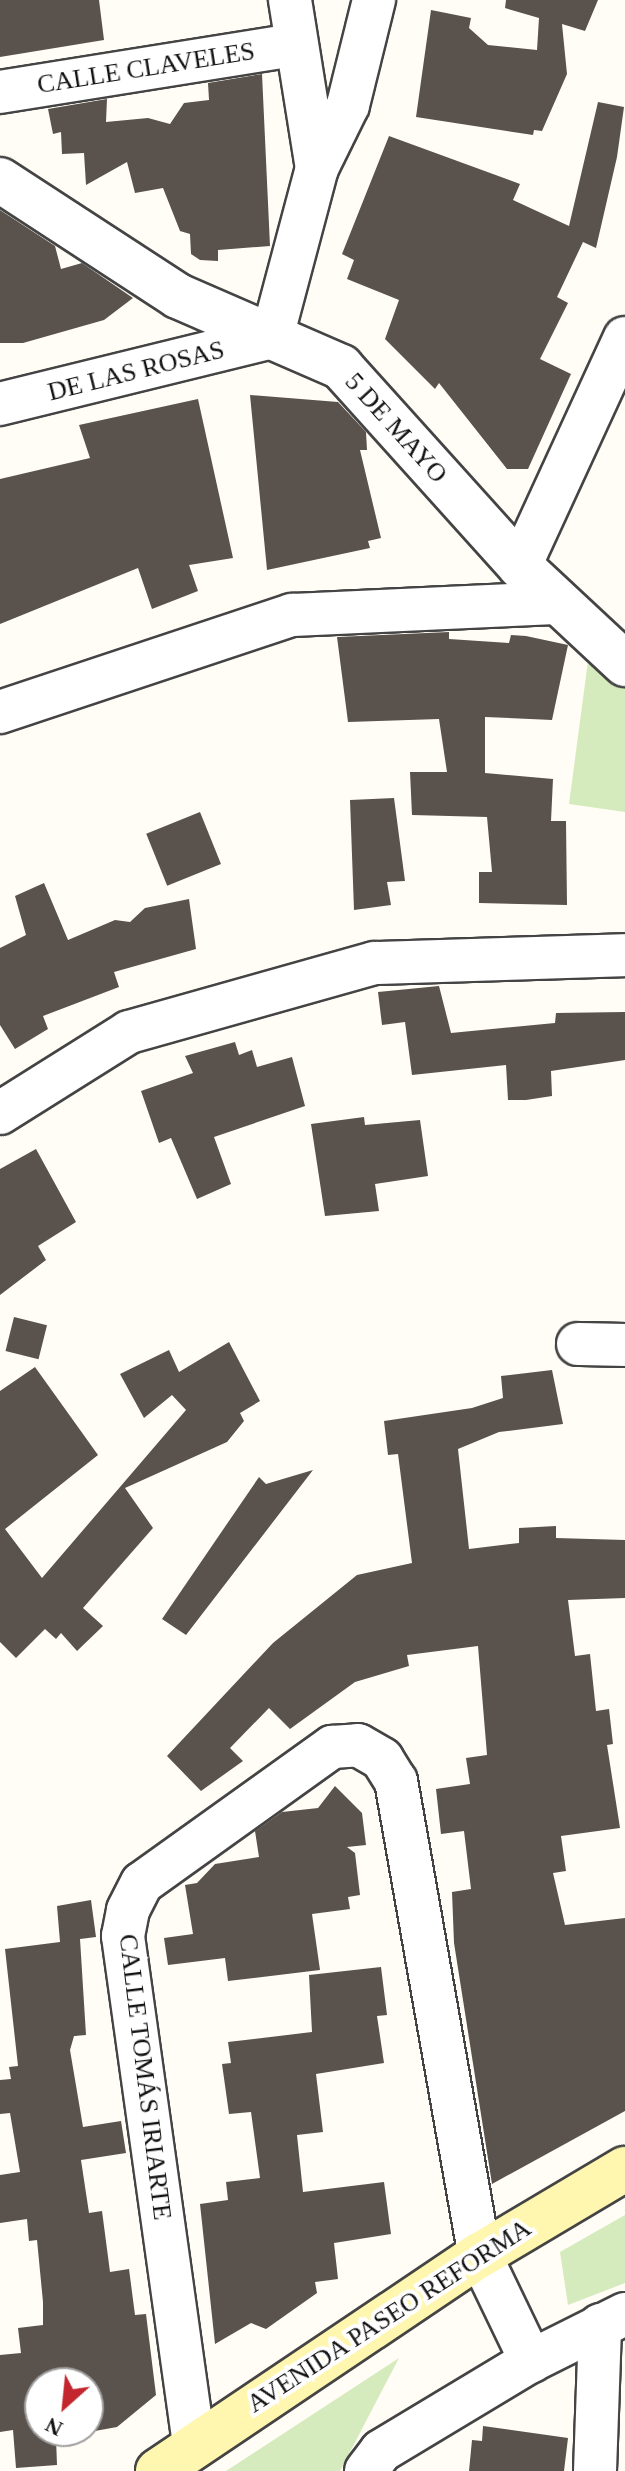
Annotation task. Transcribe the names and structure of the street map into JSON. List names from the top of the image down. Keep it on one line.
{"streets":{"main road":["AVENIDA PASEO REFORMA"],"street":["CALLE CLAVELES","DE LAS ROSAS","5 DE MAYO","CALLE TOMÁS IRIARTE"]},"crossings":[["DE LAS ROSAS","5 DE MAYO"],["CALLE TOMÁS IRIARTE","AVENIDA PASEO REFORMA"]],"north":"bottom left"}
